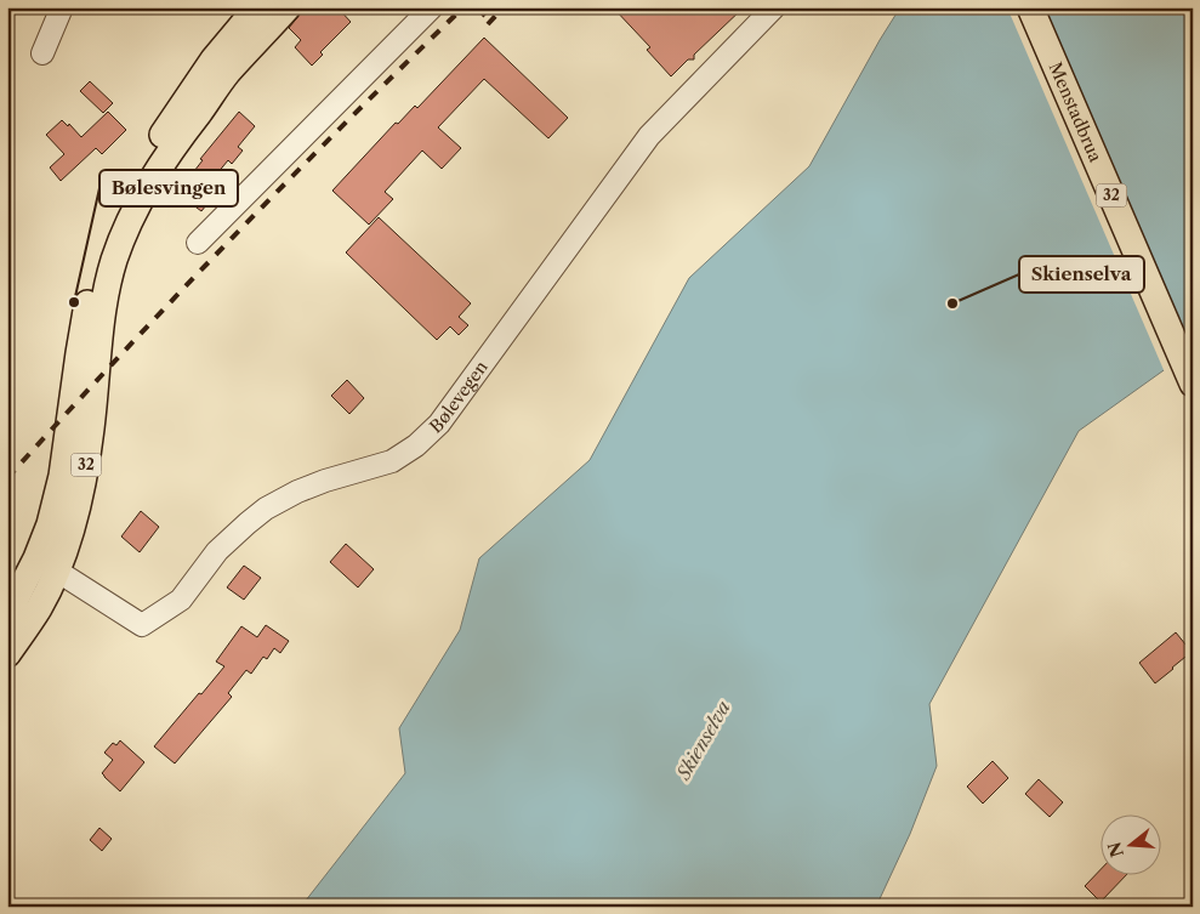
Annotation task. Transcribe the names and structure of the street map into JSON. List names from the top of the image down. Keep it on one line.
{"streets":{"main road":["Menstadbrua","32"],"street":["Bølevegen"]},"crossings":[["32","Bølevegen"]],"water":["Skienselva"],"places":["Bølesvingen","Skienselva"],"north":"left"}
